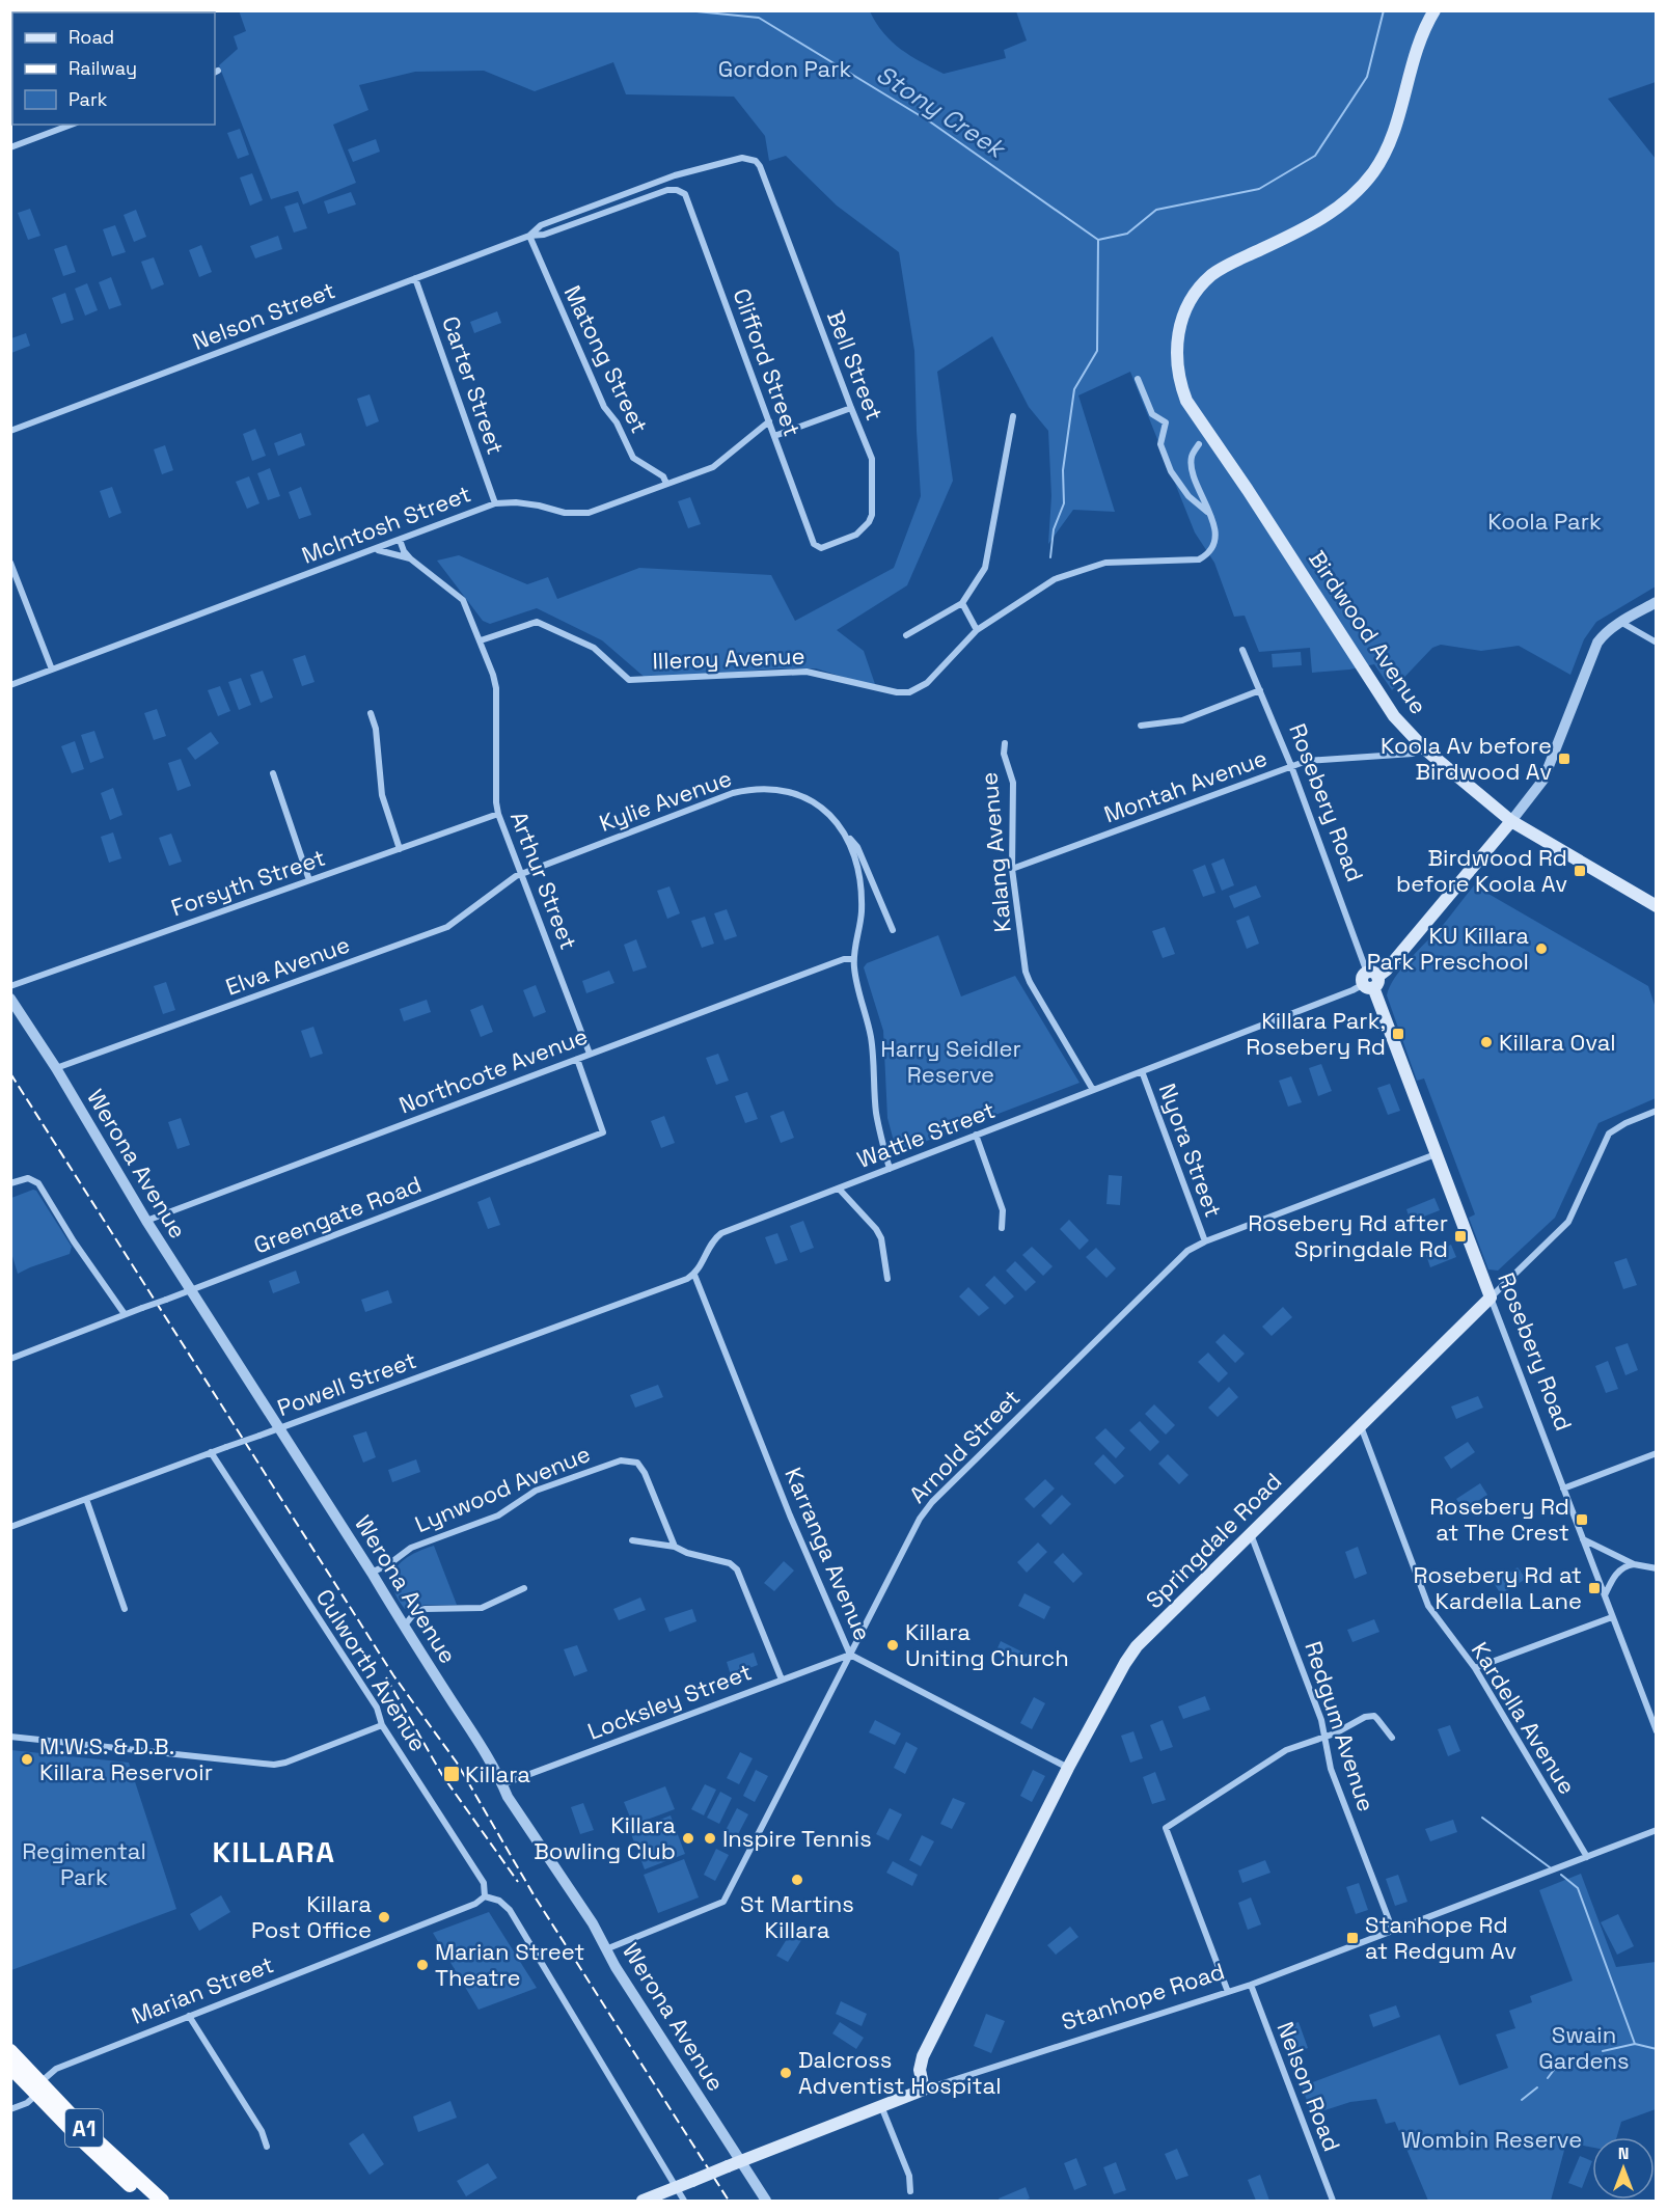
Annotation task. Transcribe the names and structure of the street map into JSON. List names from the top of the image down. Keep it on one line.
{"streets":{"highway":["A1"],"main road":["Birdwood Avenue","Rosebery Road","Springdale Road","Stanhope Road"],"street":["Nelson Street","Matong Street","Clifford Street","Bell Street","Carter Street","McIntosh Street","Illeroy Avenue","Montah Avenue","Kylie Avenue","Kalang Avenue","Arthur Street","Forsyth Street","Elva Avenue","Northcote Avenue","Wattle Street","Nyora Street","Werona Avenue","Greengate Road","Powell Street","Arnold Street","Lynwood Avenue","Karranga Avenue","Culworth Avenue","Locksley Street","Kardella Avenue","Redgum Avenue","Marian Street","Nelson Road"]},"crossings":[["Nelson Street","Matong Street"],["Nelson Street","Clifford Street"],["Nelson Street","Bell Street"],["Nelson Street","Carter Street"],["Matong Street","McIntosh Street"],["Clifford Street","Bell Street"],["Clifford Street","McIntosh Street"],["Carter Street","McIntosh Street"],["McIntosh Street","Arthur Street"],["Illeroy Avenue","Arthur Street"],["Montah Avenue","Rosebery Road"],["Montah Avenue","Kalang Avenue"],["Kylie Avenue","Arthur Street"],["Kylie Avenue","Elva Avenue"],["Kylie Avenue","Northcote Avenue"],["Kylie Avenue","Wattle Street"],["Rosebery Road","Wattle Street"],["Rosebery Road","Arnold Street"],["Rosebery Road","Springdale Road"],["Kalang Avenue","Wattle Street"],["Arthur Street","Forsyth Street"],["Arthur Street","Elva Avenue"],["Arthur Street","Northcote Avenue"],["Elva Avenue","Werona Avenue"],["Northcote Avenue","Werona Avenue"],["Northcote Avenue","Greengate Road"],["Wattle Street","Nyora Street"],["Wattle Street","Powell Street"],["Wattle Street","Karranga Avenue"],["Nyora Street","Arnold Street"],["Werona Avenue","Greengate Road"],["Werona Avenue","Powell Street"],["Werona Avenue","Arnold Street"],["Werona Avenue","Lynwood Avenue"],["Werona Avenue","Locksley Street"],["Werona Avenue","Stanhope Road"],["Powell Street","Karranga Avenue"],["Powell Street","Culworth Avenue"],["Arnold Street","Karranga Avenue"],["Arnold Street","Locksley Street"],["Springdale Road","Karranga Avenue"],["Springdale Road","Kardella Avenue"],["Springdale Road","Redgum Avenue"],["Springdale Road","Stanhope Road"],["Karranga Avenue","Locksley Street"],["Culworth Avenue","Marian Street"],["Kardella Avenue","Stanhope Road"],["Redgum Avenue","Stanhope Road"],["Marian Street","A1"],["Stanhope Road","Nelson Road"]],"districts":["KILLARA"],"water":["Stony Creek"],"parks":["Gordon Park","Koola Park","Harry Seidler Reserve","Regimental Park","Swain Gardens","Wombin Reserve"],"places":{"transit":["Koola Av before Birdwood Av","Birdwood Rd before Koola Av","Killara Park, Rosebery Rd","Rosebery Rd after Springdale Rd","Rosebery Rd at The Crest","Rosebery Rd at Kardella Lane","Killara","Stanhope Rd at Redgum Av"],"other":["KU Killara Park Preschool","Killara Oval","Killara Uniting Church","M.W.S. & D.B. Killara Reservoir","Killara Bowling Club","Inspire Tennis","St Martins Killara","Killara Post Office","Marian Street Theatre","Dalcross Adventist Hospital"]},"legend":["Road","Railway","Park"],"north":"top"}
